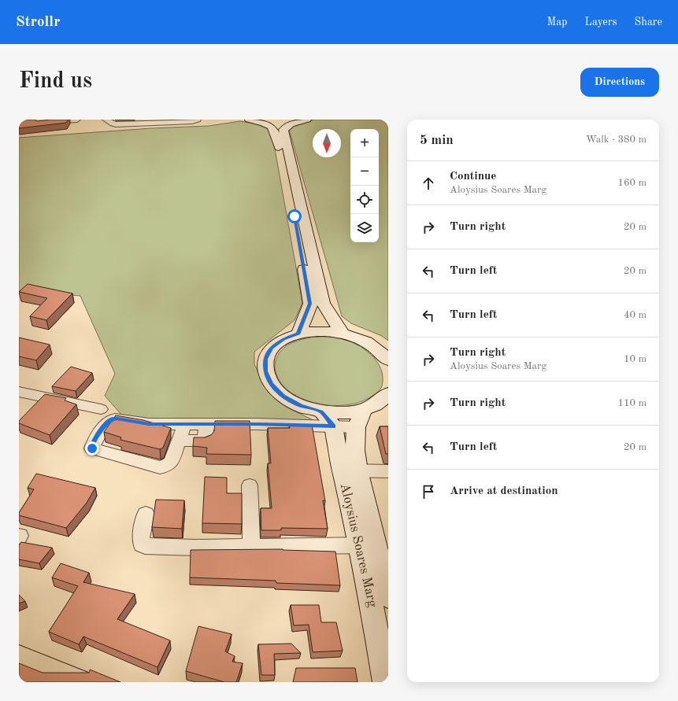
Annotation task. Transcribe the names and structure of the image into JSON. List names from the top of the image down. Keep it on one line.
{"streets":{"main road":["Aloysius Soares Marg"]},"north":"bottom","page":{"header":"Strollr","nav":["Map","Layers","Share"],"buttons":"Directions","title":"Find us","heading":["5 min","Walk · 380 m"],"map_buttons":["+","−"],"list":[["Continue","Aloysius Soares Marg","160 m"],["Turn right","20 m"],["Turn left","20 m"],["Turn left","40 m"],["Turn right","Aloysius Soares Marg","10 m"],["Turn right","110 m"],["Turn left","20 m"],"Arrive at destination"]}}
